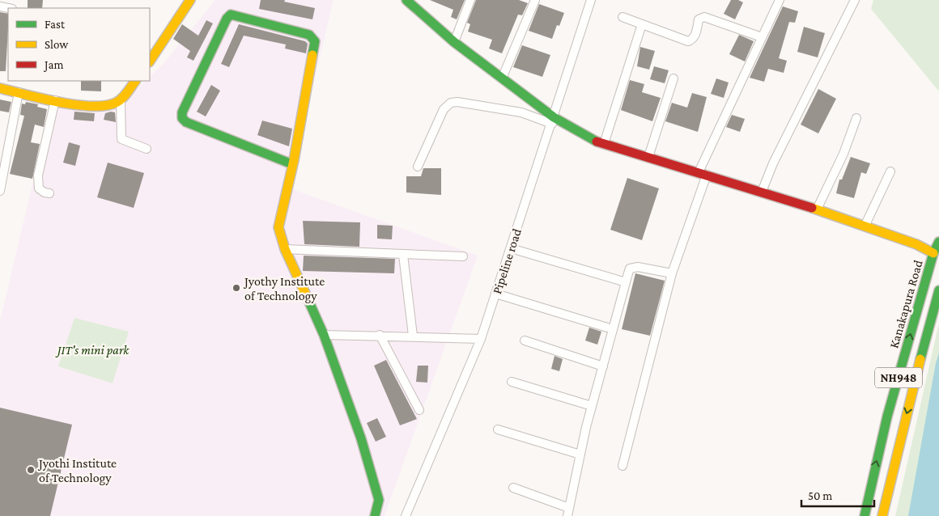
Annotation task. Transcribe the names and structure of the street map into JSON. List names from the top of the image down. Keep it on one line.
{"streets":{"main road":["Kanakapura Road","NH948"],"street":["Pipeline road"]},"parks":["JIT's mini park"],"places":["Jyothy Institute of Technology","Jyothi Institute of Technology"],"legend":["Fast","Slow","Jam"],"scale_bar":"50 m"}
